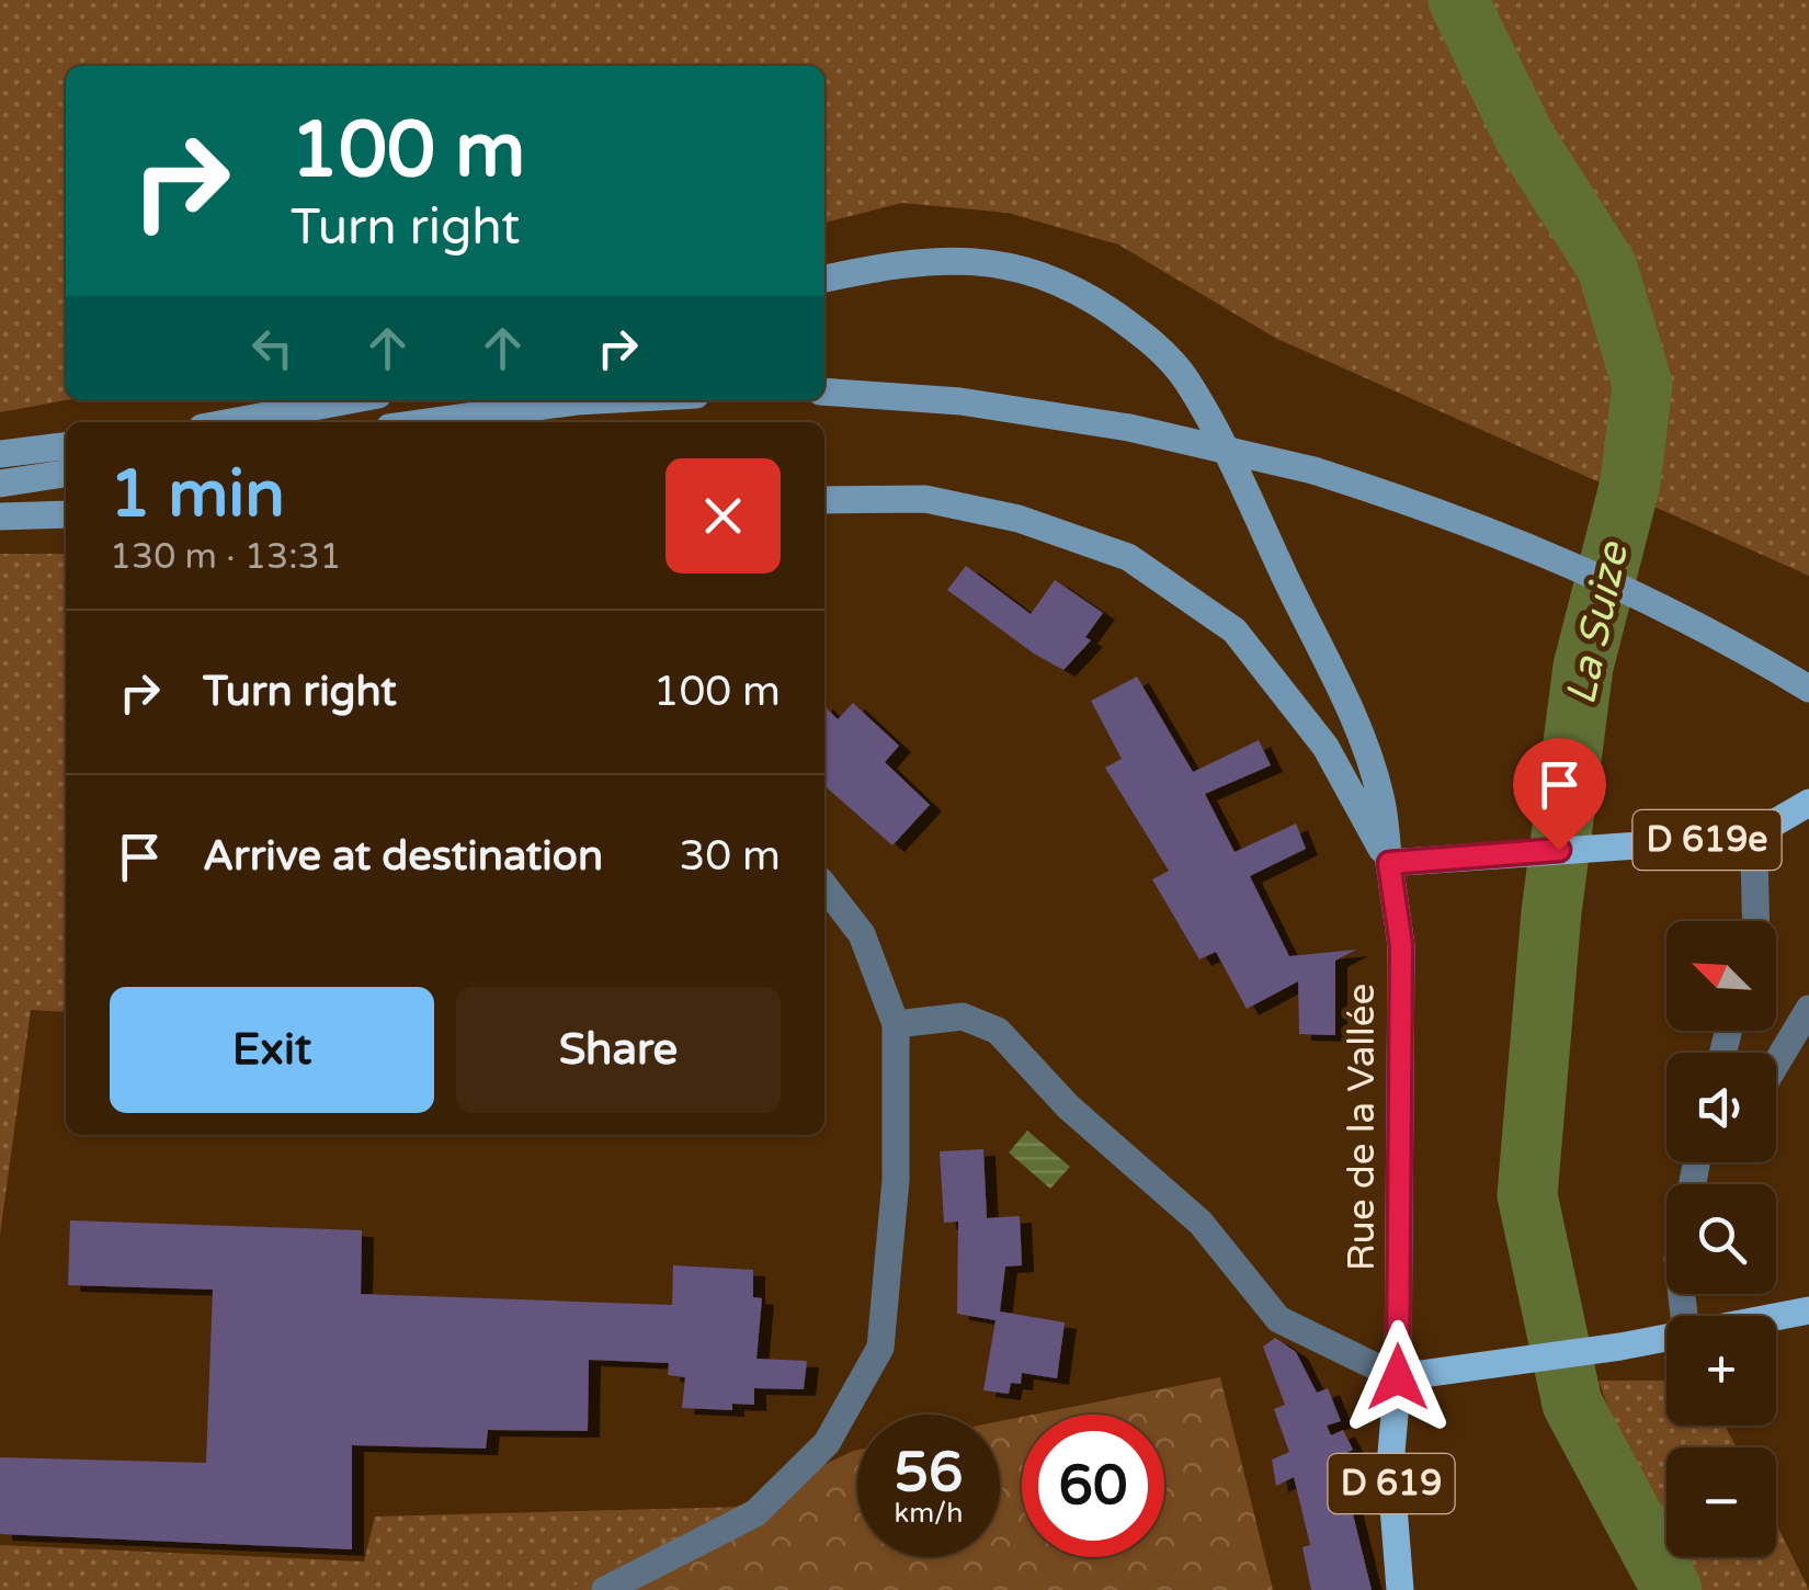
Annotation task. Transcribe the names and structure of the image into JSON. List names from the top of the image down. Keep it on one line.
{"streets":{"main road":["D 619e","Rue de la Vallée","D 619"]},"crossings":[["D 619e","Rue de la Vallée"]],"water":["La Suize"],"north":"top left","page":{"turn":["100 m","Turn right"],"heading":["1 min","130 m · 13:31"],"list":[{"name":"Turn right","value":"100 m"},{"name":"Arrive at destination","value":"30 m"}],"map_buttons":["+","−"],"buttons":["Exit","Share"],"speed":"56 km/h","limit":"60"}}
